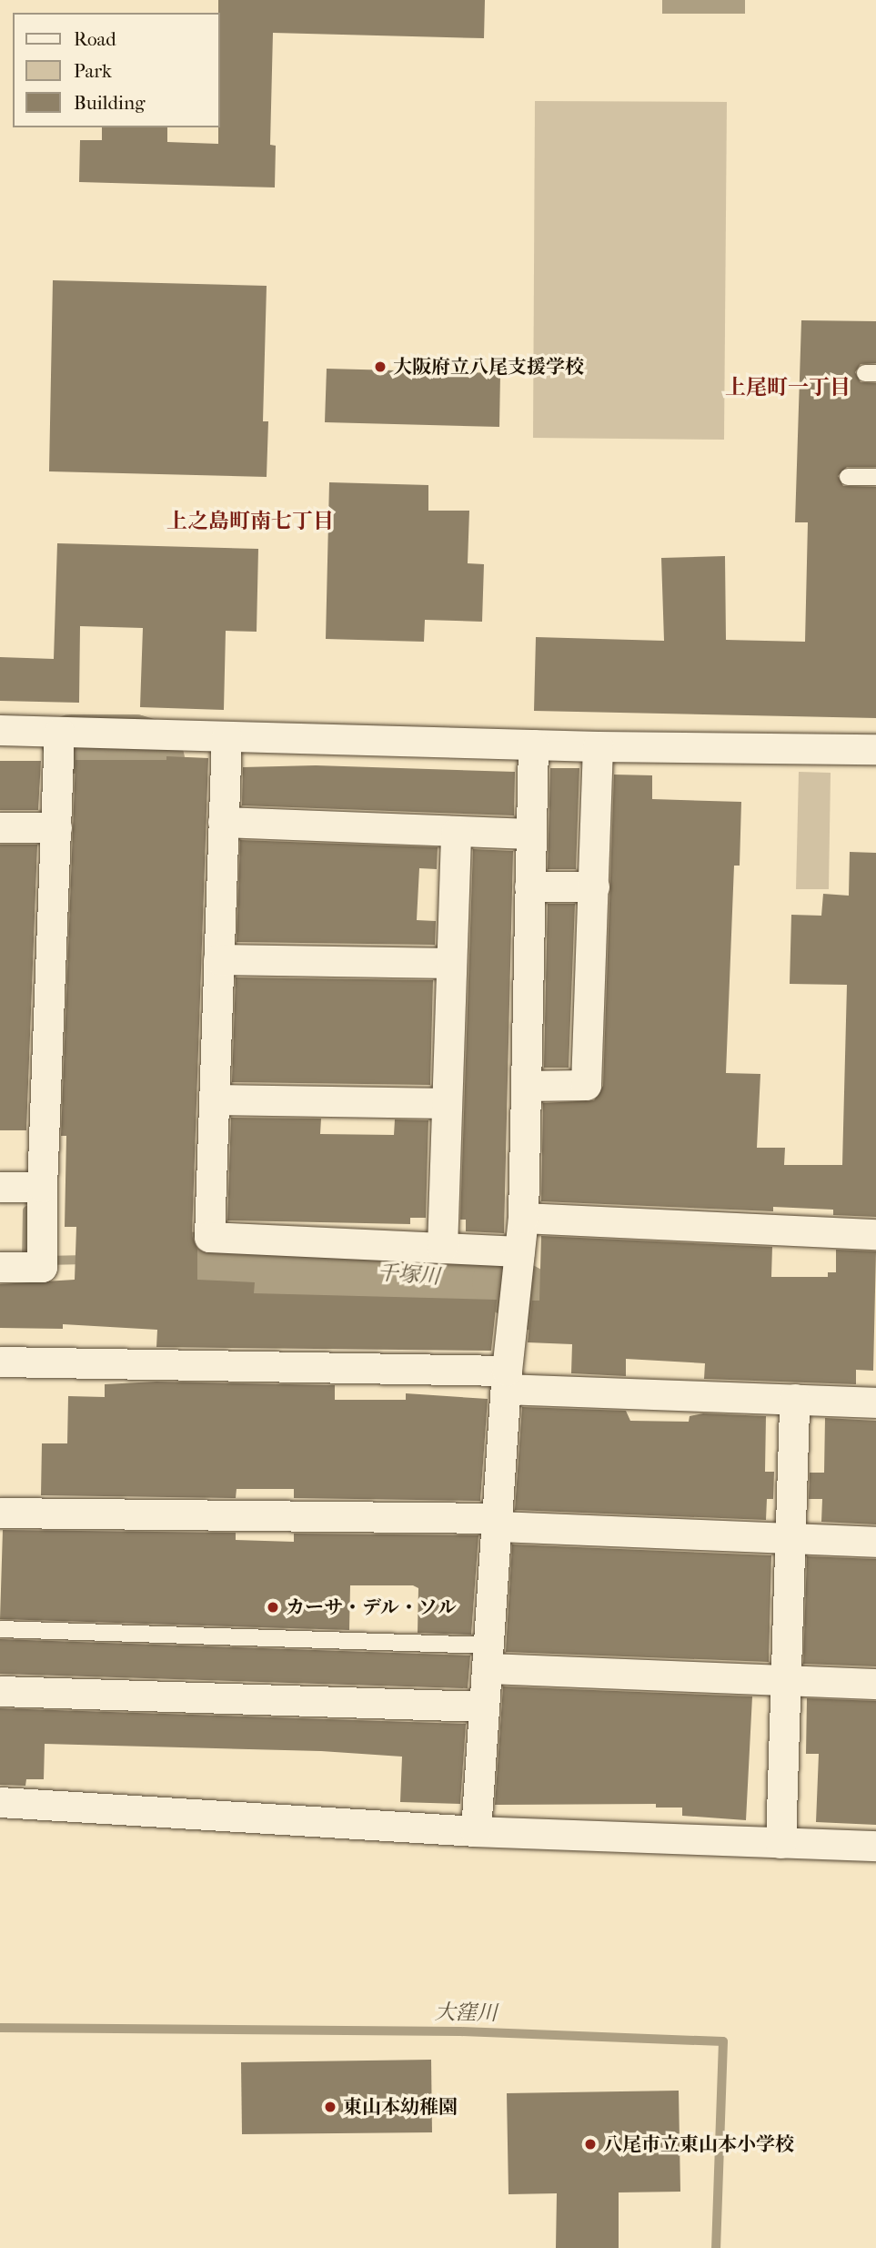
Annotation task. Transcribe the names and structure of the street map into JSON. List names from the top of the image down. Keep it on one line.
{"districts":["上尾町一丁目","上之島町南七丁目"],"water":["千塚川","大窪川"],"places":["大阪府立八尾支援学校","カーサ・デル・ソル","東山本幼稚園","八尾市立東山本小学校"],"legend":["Road","Park","Building"]}
